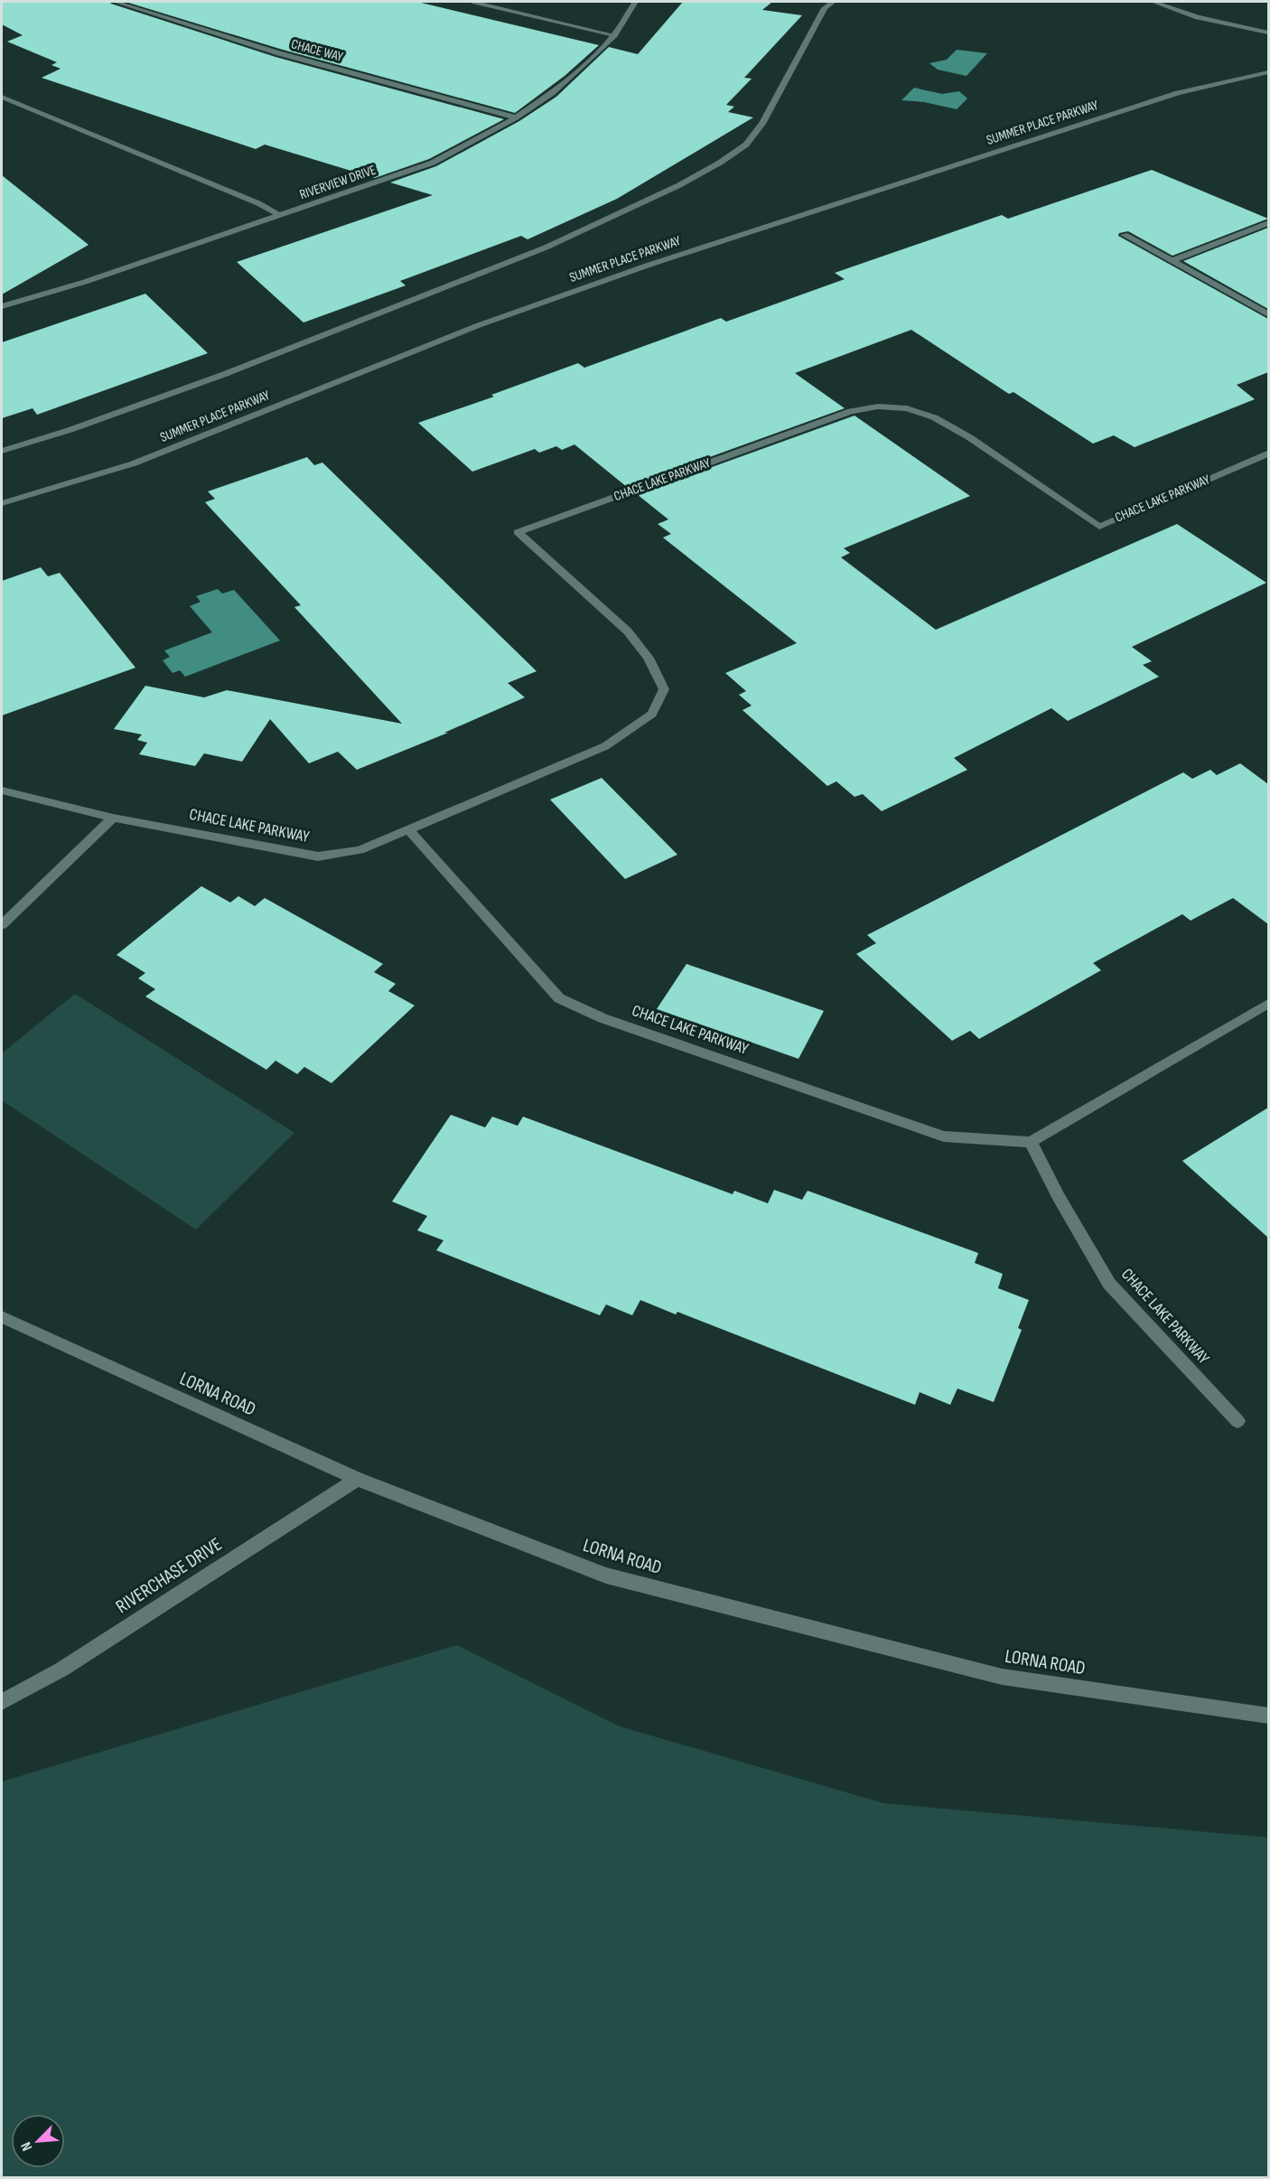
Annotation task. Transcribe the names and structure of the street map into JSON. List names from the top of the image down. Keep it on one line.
{"streets":{"street":["CHACE WAY","SUMMER PLACE PARKWAY","RIVERVIEW DRIVE","CHACE LAKE PARKWAY","LORNA ROAD","RIVERCHASE DRIVE"]},"crossings":[["CHACE WAY","RIVERVIEW DRIVE"],["LORNA ROAD","RIVERCHASE DRIVE"]],"north":"bottom left"}
